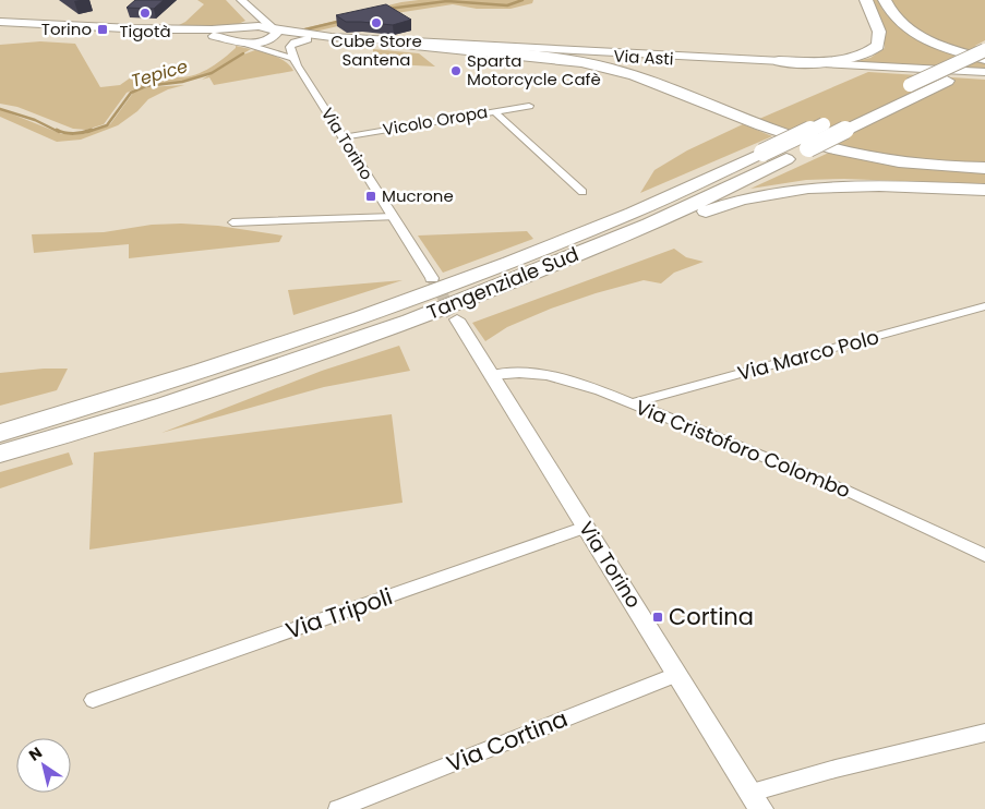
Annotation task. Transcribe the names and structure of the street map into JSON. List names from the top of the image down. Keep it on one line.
{"streets":{"highway":["Tangenziale Sud"],"main road":["Via Asti"],"street":["Vicolo Oropa","Via Torino","Via Marco Polo","Via Cristoforo Colombo","Via Tripoli","Via Cortina"]},"crossings":[["Via Asti","Via Torino"],["Vicolo Oropa","Via Torino"],["Via Torino","Via Cristoforo Colombo"],["Via Torino","Via Tripoli"],["Via Torino","Via Cortina"],["Via Marco Polo","Via Cristoforo Colombo"]],"water":["Tepice"],"places":{"other":["Tigotà","Cube Store Santena","Sparta Motorcycle Cafè"],"transit":["Torino","Mucrone","Cortina"]},"north":"top left"}
